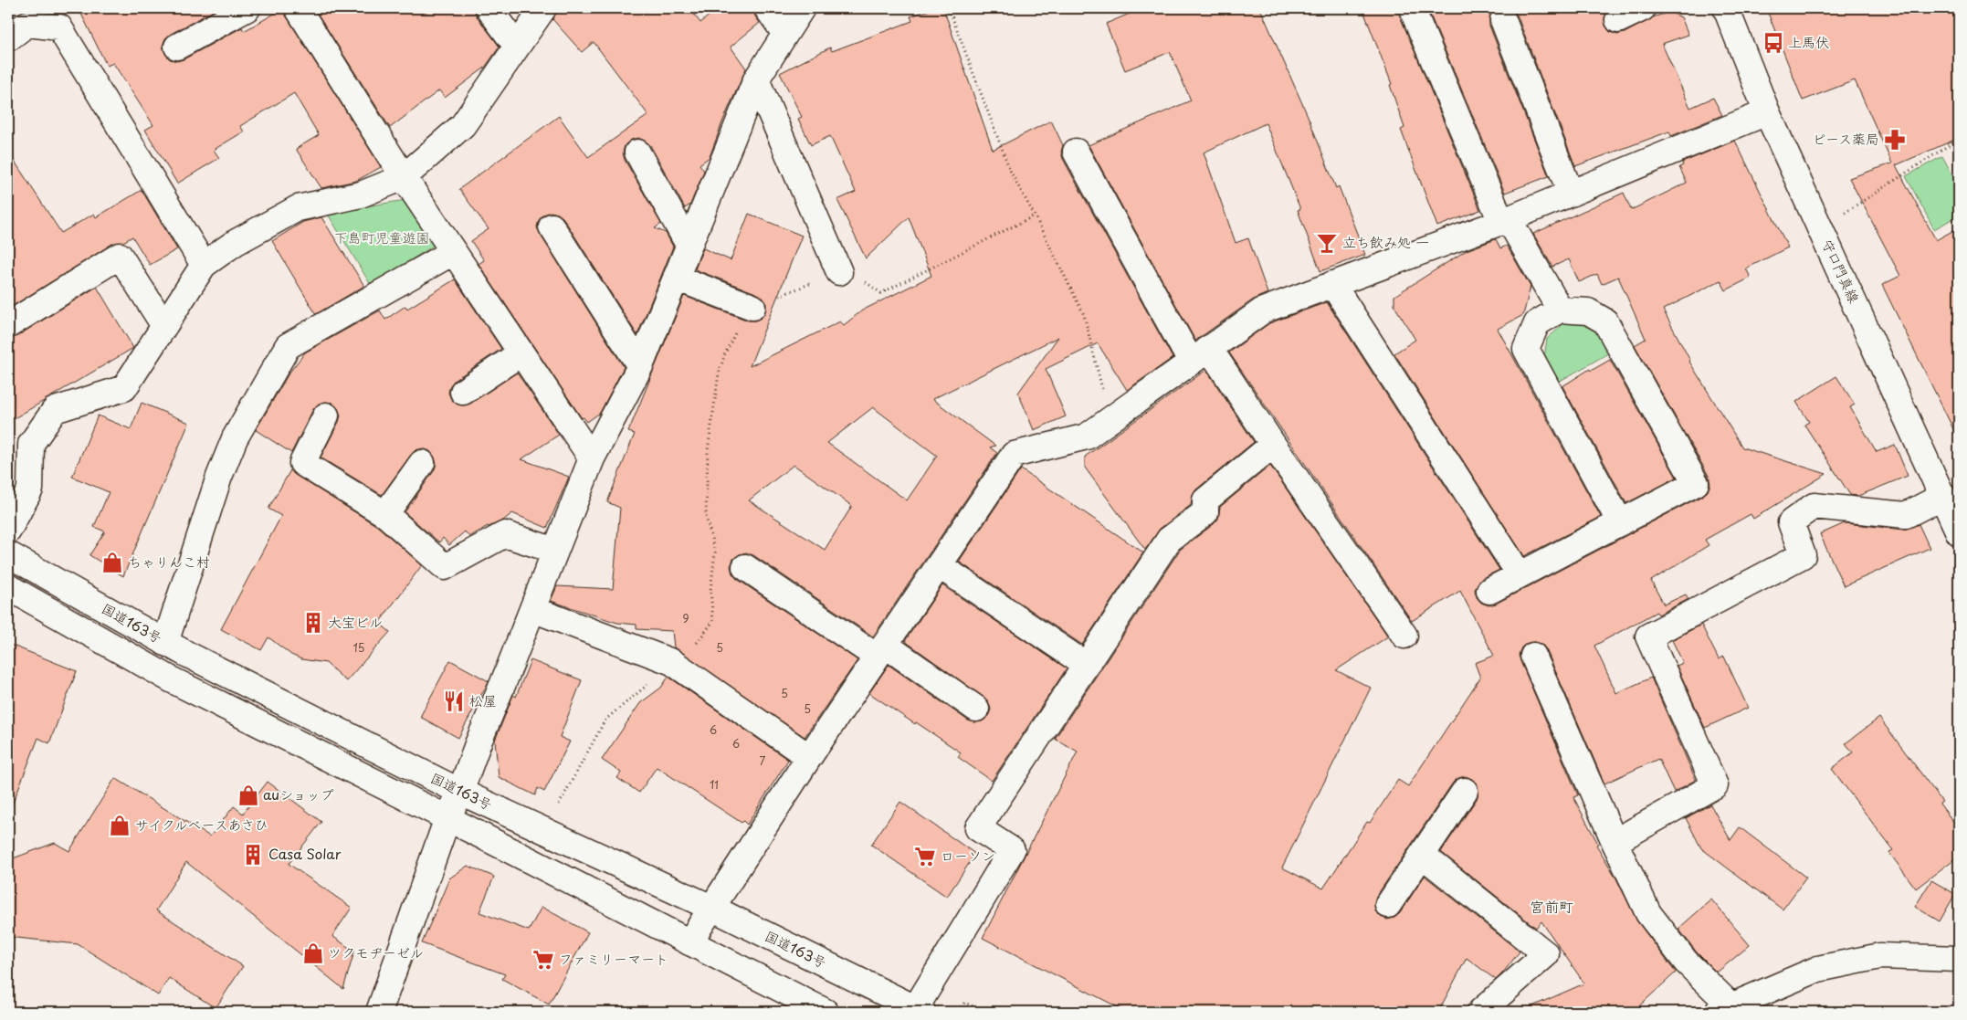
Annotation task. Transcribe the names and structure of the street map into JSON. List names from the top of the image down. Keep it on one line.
{"streets":{"main road":["守口門真線","国道163号"]},"districts":["宮前町"],"parks":["下島町児童遊園"],"places":{"bus stop":["上馬伏"],"pharmacy":["ピース薬局"],"bar":["立ち飲み処 一"],"shop":["ちゃりんこ村","auショップ","サイクルベースあさひ","ツクモヂーゼル"],"building":["大宝ビル","Casa Solar"],"restaurant":["松屋"],"supermarket":["ローソン","ファミリーマート"]},"house_numbers":["9","15","5","5","5","6","6","7","11"]}
